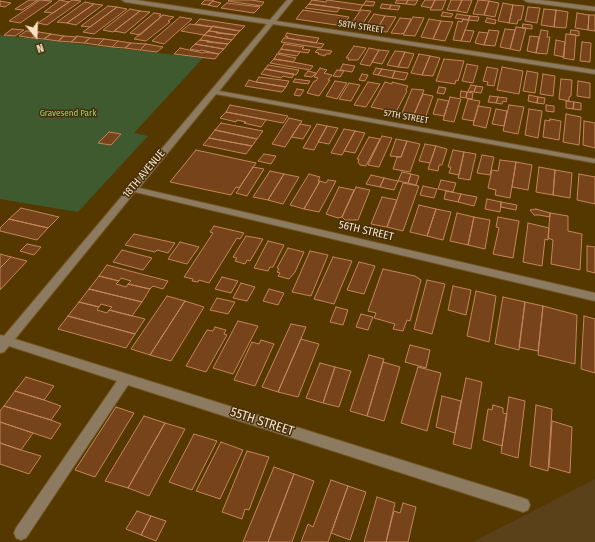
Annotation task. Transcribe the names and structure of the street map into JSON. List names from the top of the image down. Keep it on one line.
{"streets":{"street":["58TH STREET","57TH STREET","18TH AVENUE","56TH STREET","55TH STREET"]},"crossings":[["58TH STREET","18TH AVENUE"],["57TH STREET","18TH AVENUE"],["18TH AVENUE","56TH STREET"],["18TH AVENUE","55TH STREET"]],"parks":["Gravesend Park"],"north":"bottom"}
